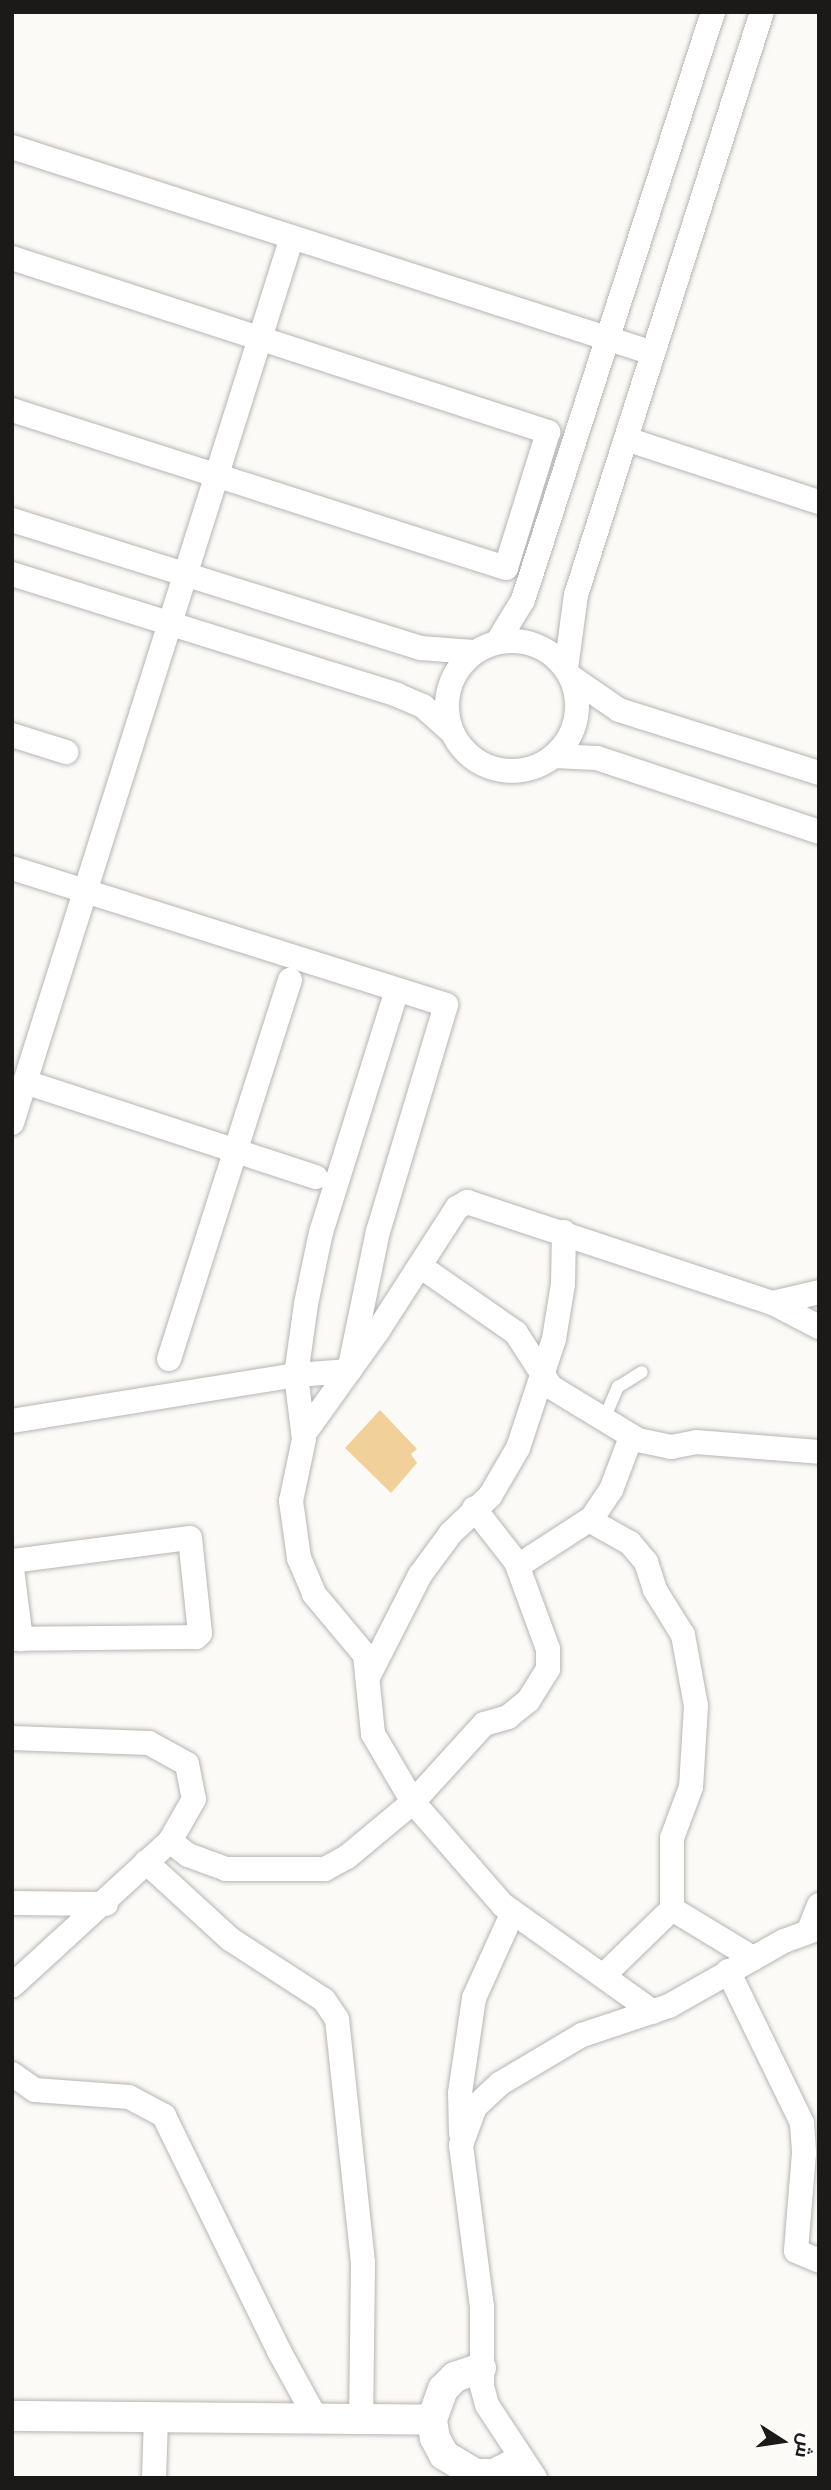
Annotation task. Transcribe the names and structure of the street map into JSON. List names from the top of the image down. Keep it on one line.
{"north":"right"}
